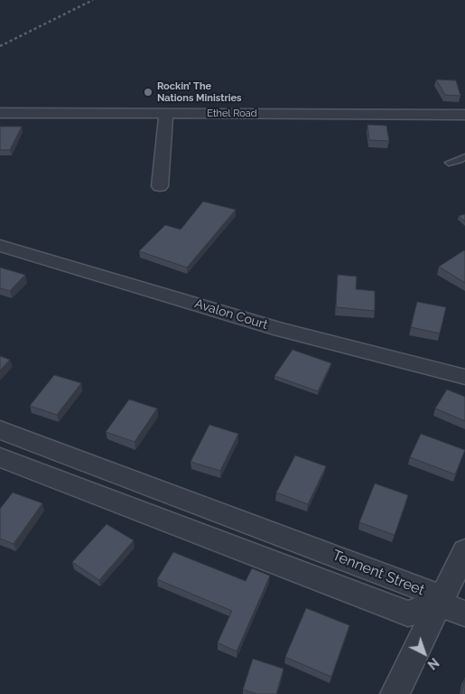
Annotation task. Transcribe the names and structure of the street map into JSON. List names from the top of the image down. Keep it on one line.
{"streets":{"street":["Ethel Road","Avalon Court","Tennent Street"]},"places":["Rockin’ The Nations Ministries"],"north":"bottom right"}
